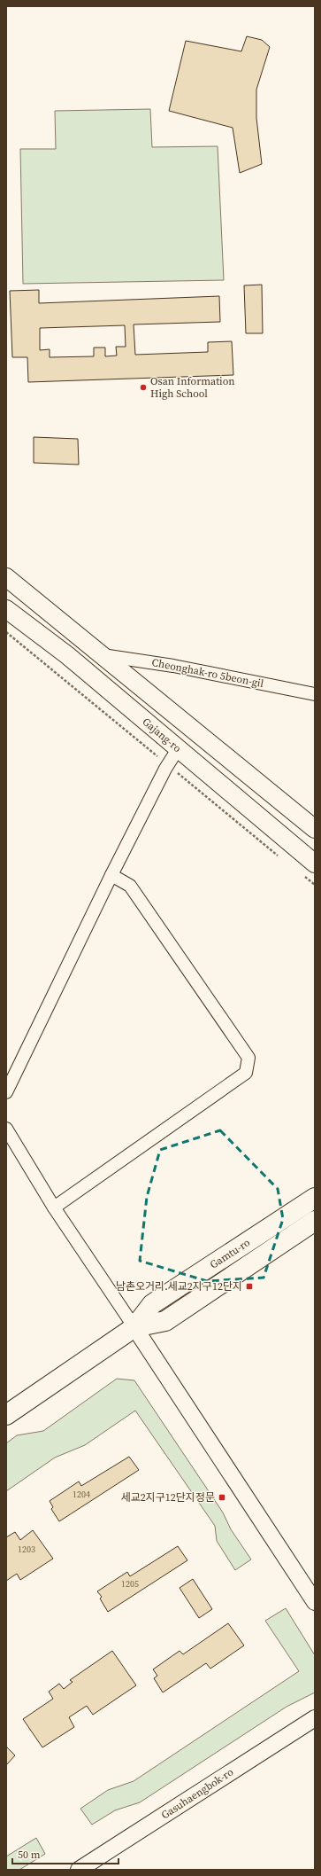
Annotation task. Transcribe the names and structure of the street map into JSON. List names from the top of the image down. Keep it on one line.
{"streets":{"main road":["Gajang-ro","Gamtu-ro"],"street":["Cheonghak-ro 5beon-gil","Gasuhaengbok-ro"]},"places":{"other":["Osan Information High School"],"transit":["남촌오거리.세교2지구12단지","세교2지구12단지정문"]},"house_numbers":["1204","1203","1205"],"scale_bar":"50 m"}
